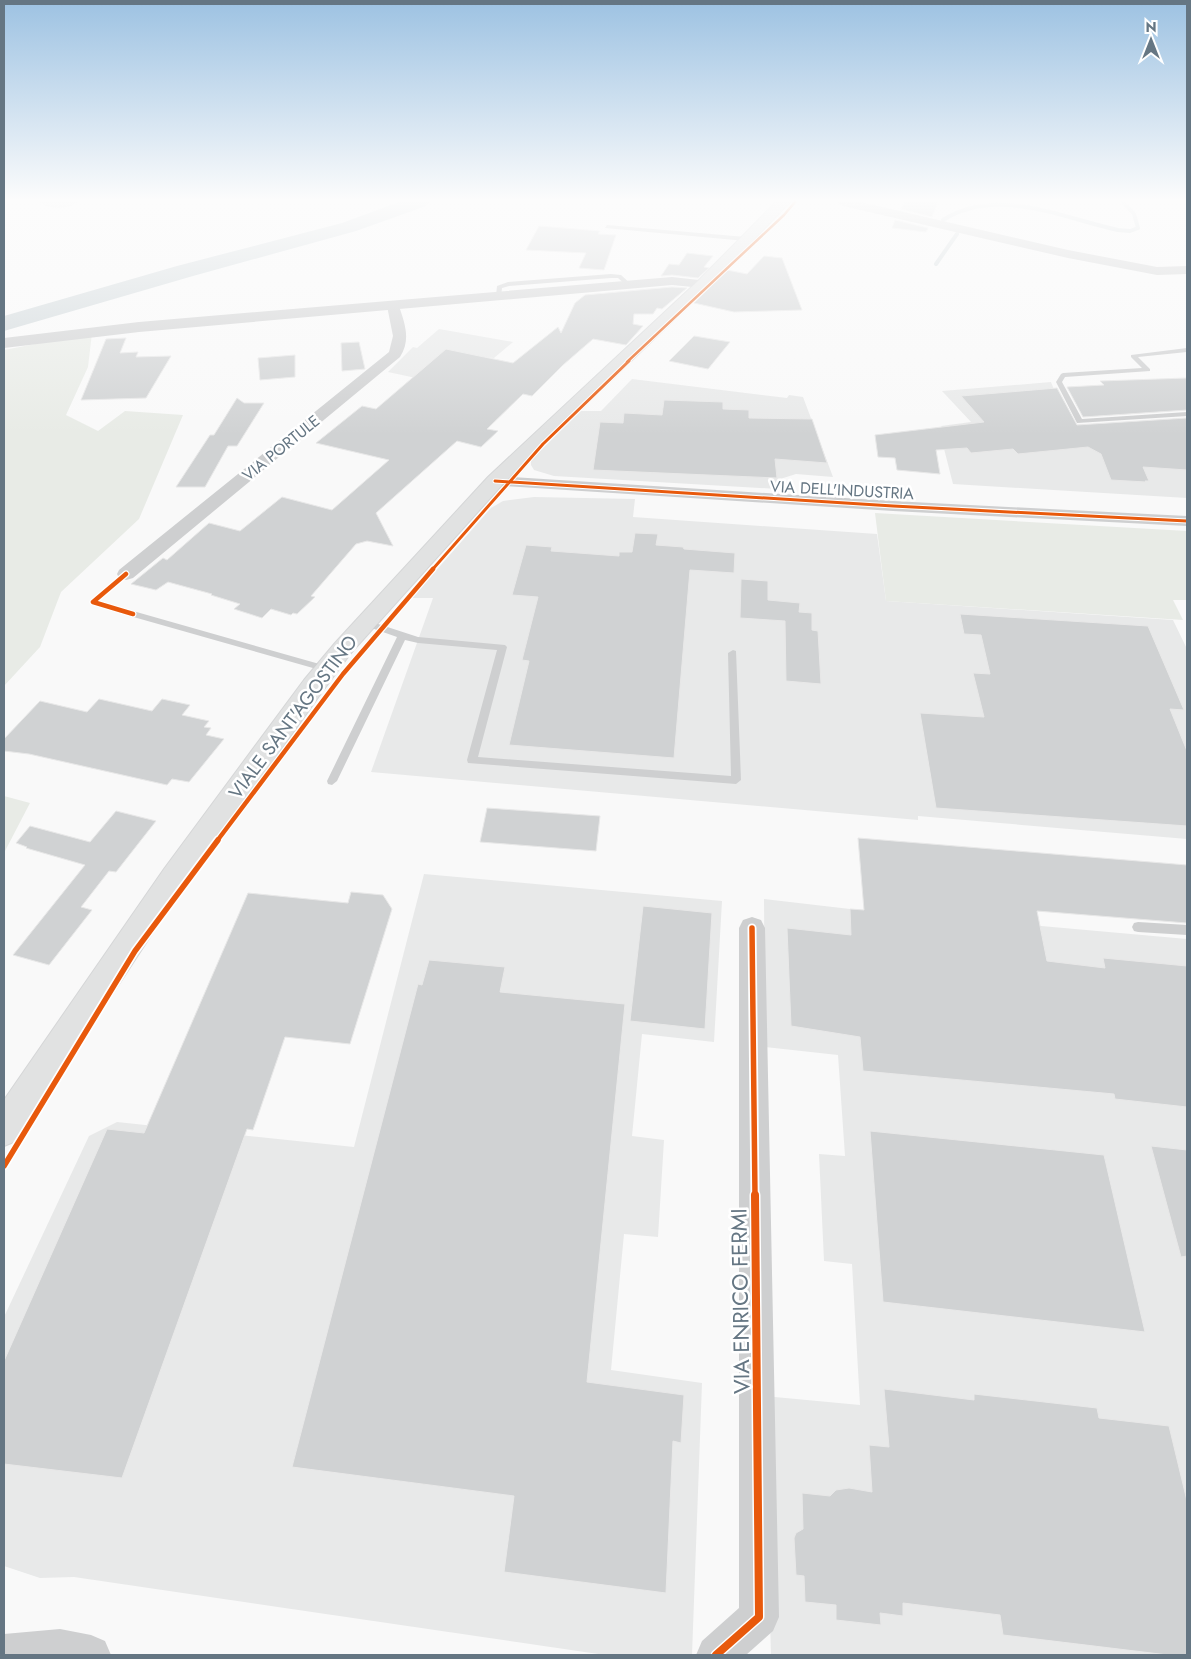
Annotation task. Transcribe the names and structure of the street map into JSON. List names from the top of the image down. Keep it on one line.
{"streets":{"main road":["VIALE SANT'AGOSTINO"],"street":["VIA PORTULE","VIA DELL'INDUSTRIA","VIA ENRICO FERMI"]},"crossings":[["VIA DELL'INDUSTRIA","VIALE SANT'AGOSTINO"]],"north":"top"}
